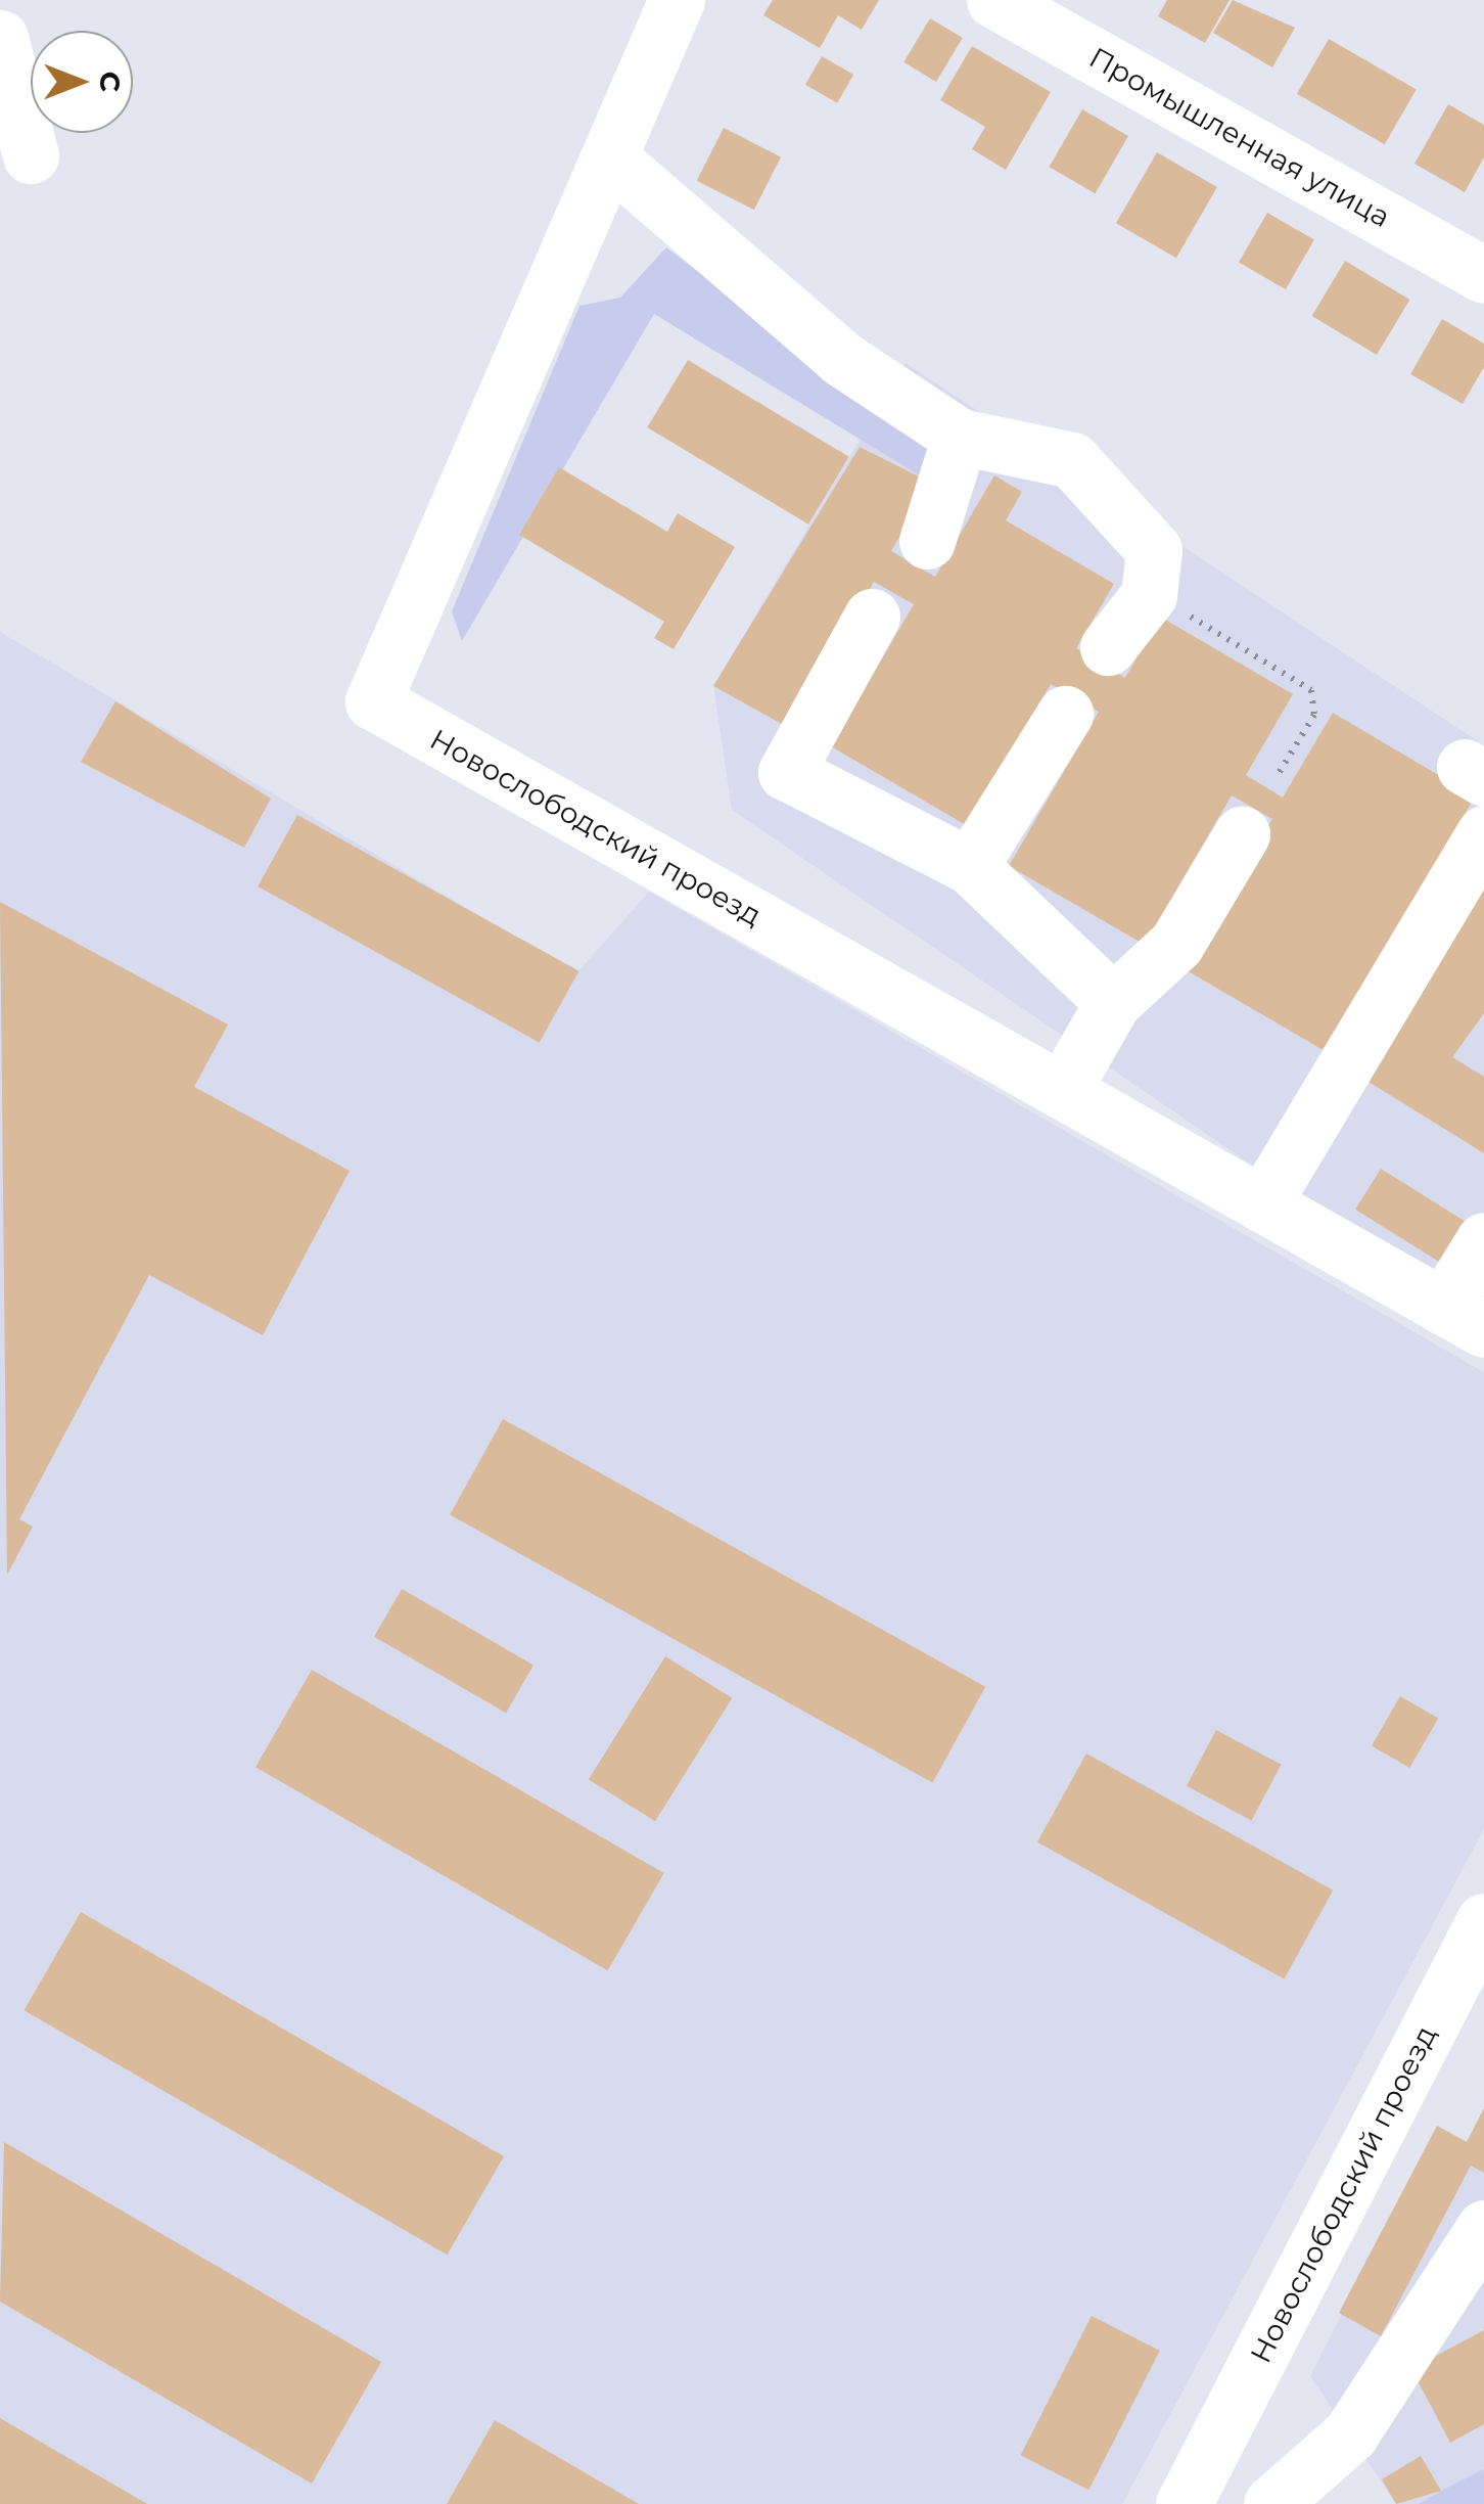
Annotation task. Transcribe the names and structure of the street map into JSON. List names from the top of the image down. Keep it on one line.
{"streets":{"street":["Промышленная улица","Новослободский проезд"]},"north":"right"}
